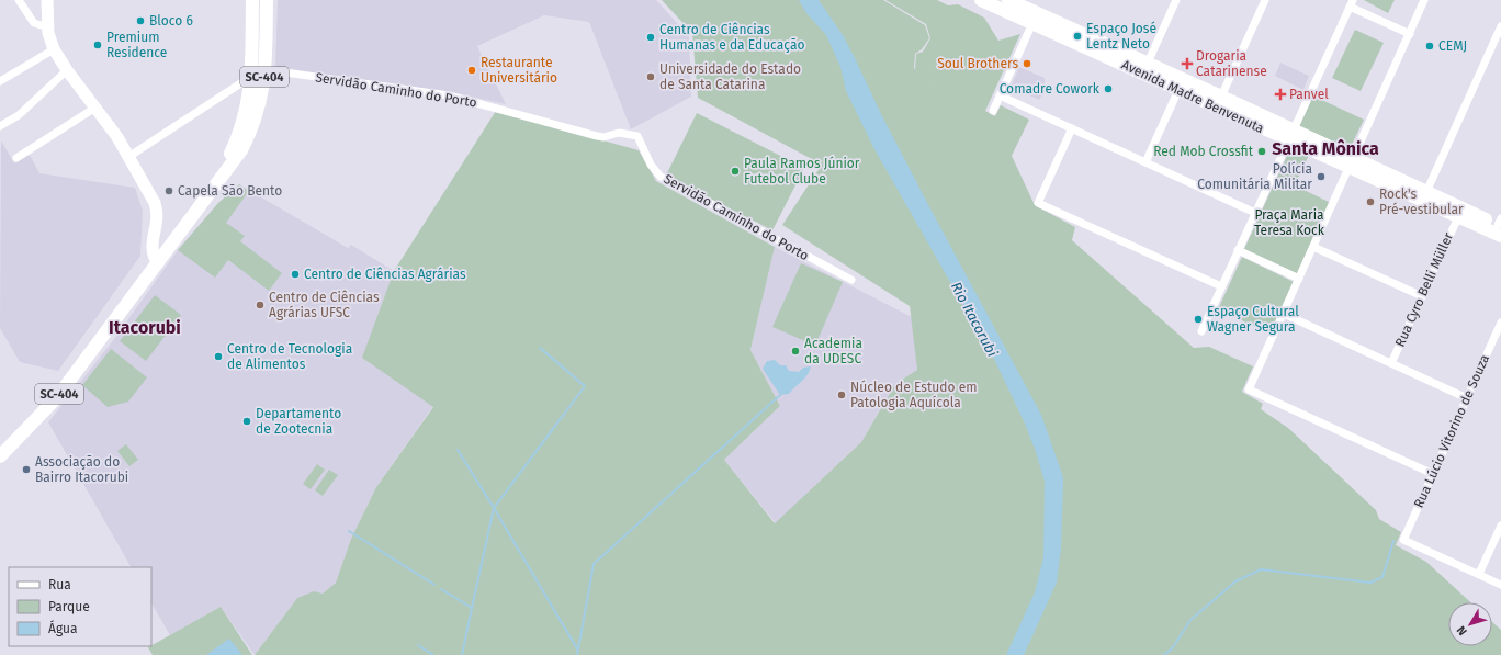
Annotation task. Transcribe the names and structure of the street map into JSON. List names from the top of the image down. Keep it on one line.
{"streets":{"main road":["SC-404","Avenida Madre Benvenuta"],"street":["Servidão Caminho do Porto","Rua Cyro Belli Müller","Rua Lúcio Vitorino de Souza"]},"crossings":[["SC-404","Servidão Caminho do Porto"],["Avenida Madre Benvenuta","Rua Cyro Belli Müller"]],"districts":["Santa Mônica","Itacorubi"],"water":["Rio Itacorubi"],"parks":["Praça Maria Teresa Kock"],"places":{"other":["Bloco 6","Espaço José Lentz Neto","Centro de Ciências Humanas e da Educação","Premium Residence","CEMJ","Soul Brothers","Restaurante Universitário","Universidade do Estado de Santa Catarina","Comadre Cowork","Red Mob Crossfit","Paula Ramos Júnior Futebol Clube","Polícia Comunitária Militar","Capela São Bento","Rock's Pré-vestibular","Centro de Ciências Agrárias","Centro de Ciências Agrárias UFSC","Espaço Cultural Wagner Segura","Academia da UDESC","Centro de Tecnologia de Alimentos","Núcleo de Estudo em Patologia Aquícola","Departamento de Zootecnia","Associação do Bairro Itacorubi"],"health":["Drogaria Catarinense","Panvel"]},"legend":["Rua","Parque","Água"],"north":"bottom left"}
